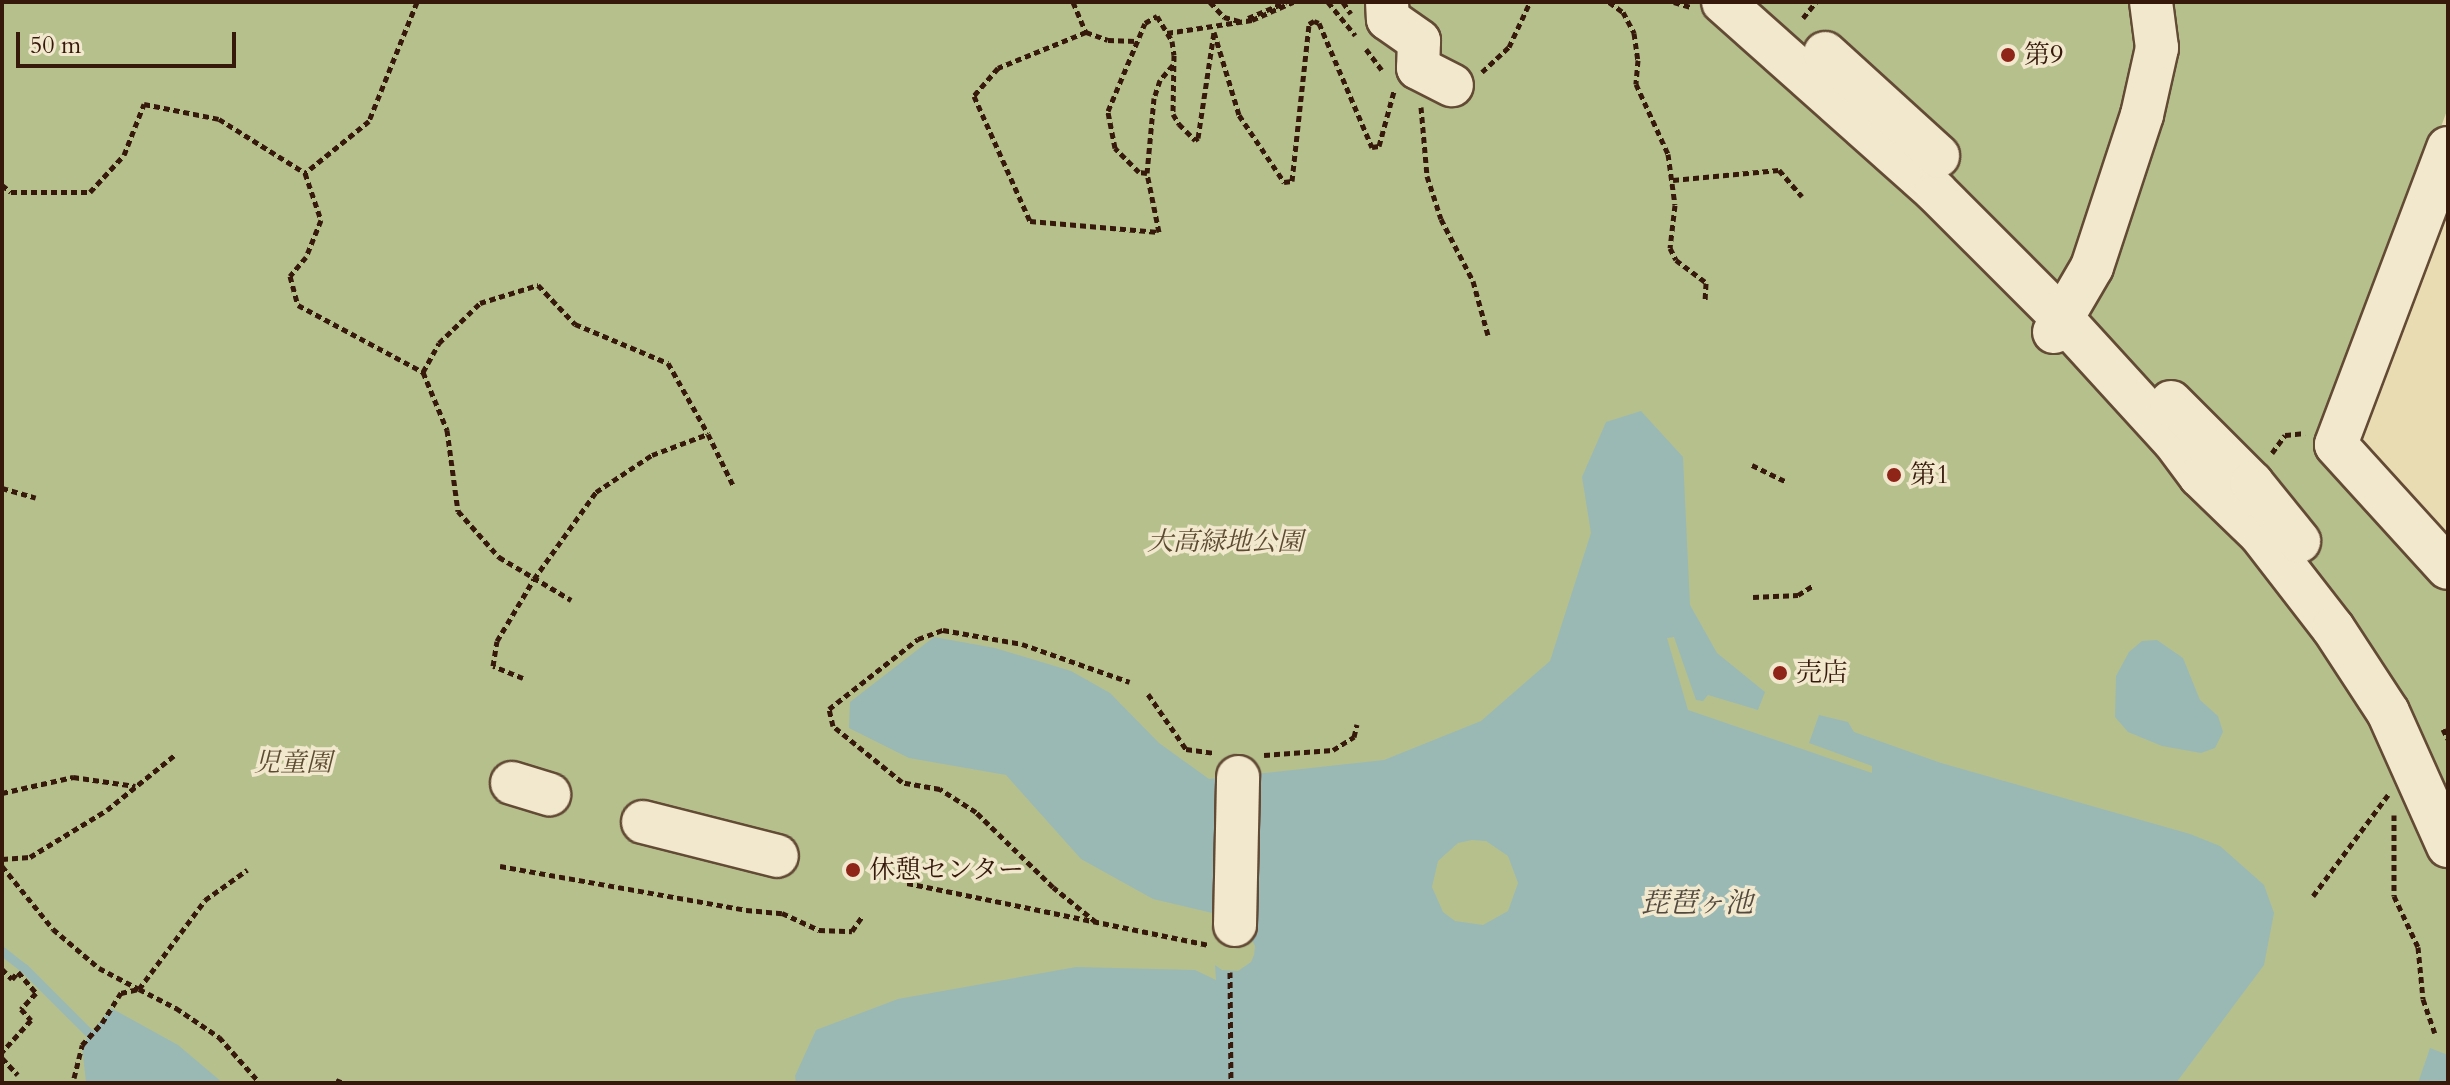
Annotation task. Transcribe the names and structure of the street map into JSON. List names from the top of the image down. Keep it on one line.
{"water":["琵琶ヶ池"],"parks":["大高緑地公園","児童園"],"places":["第9","第1","売店","休憩センター"],"scale_bar":"50 m"}
